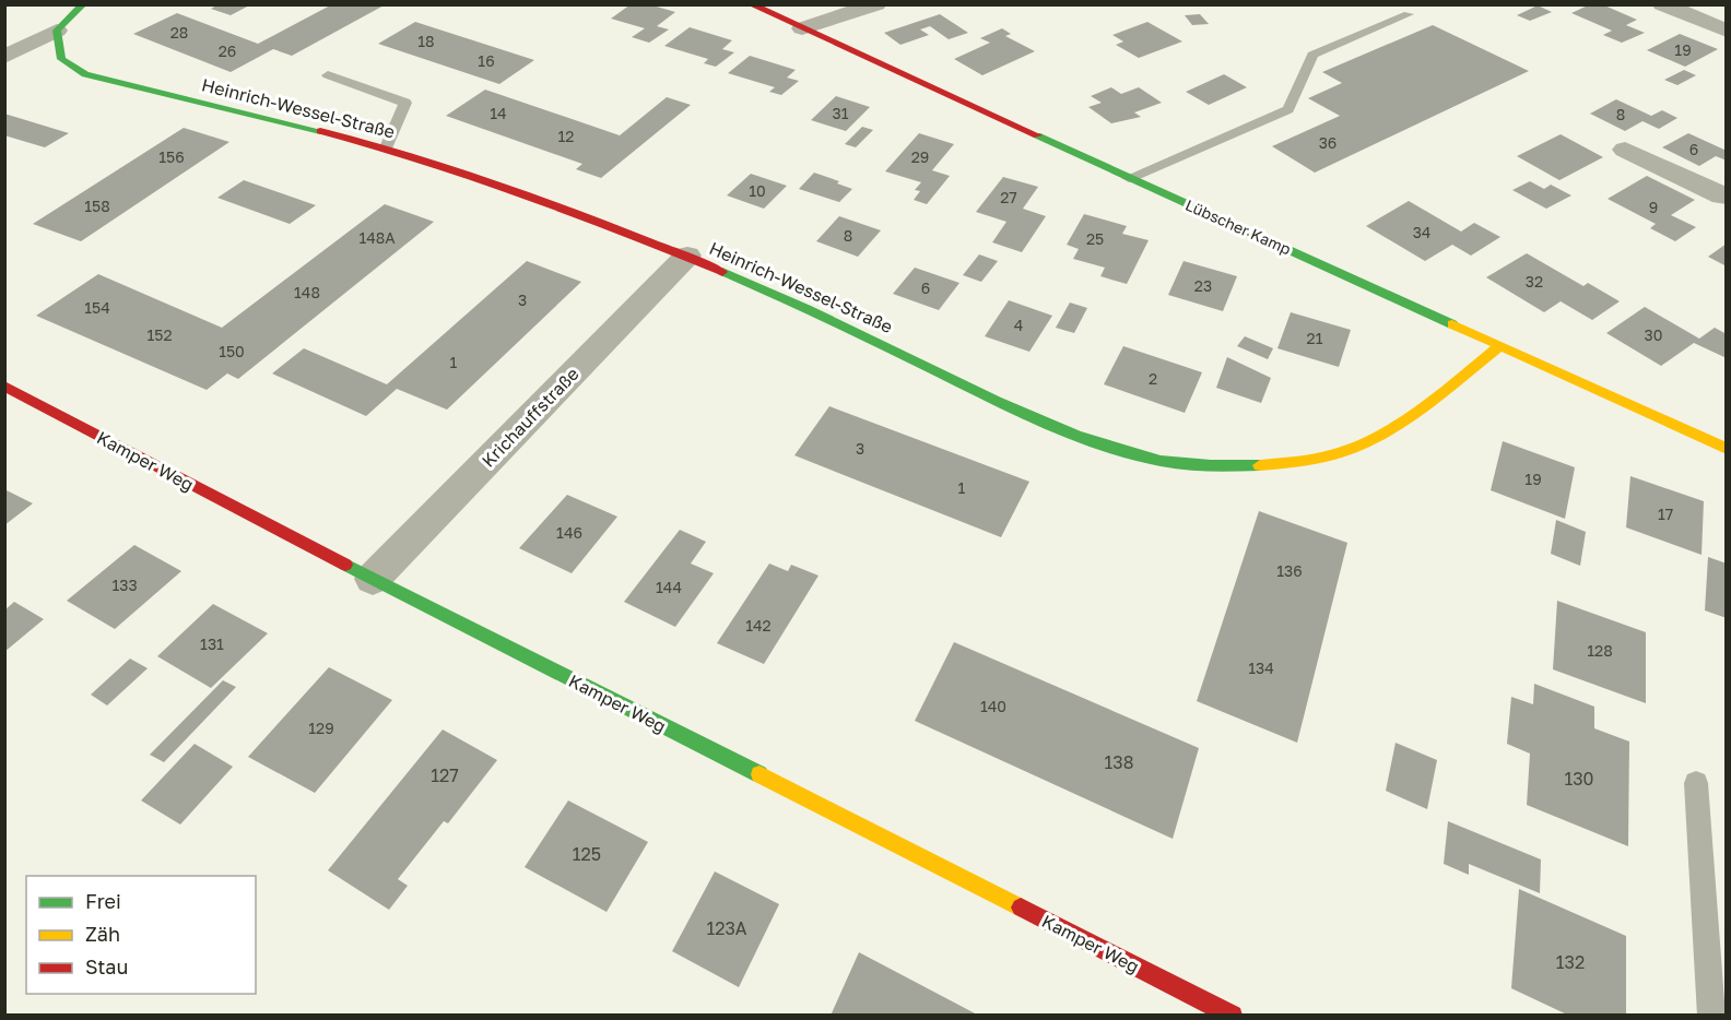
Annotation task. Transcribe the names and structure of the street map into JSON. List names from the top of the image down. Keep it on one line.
{"streets":{"street":["Heinrich-Wessel-Straße","Lübscher Kamp","Krichauffstraße","Kamper Weg"]},"crossings":[["Heinrich-Wessel-Straße","Lübscher Kamp"],["Heinrich-Wessel-Straße","Krichauffstraße"],["Krichauffstraße","Kamper Weg"]],"house_numbers":["28","18","19","26","16","14","31","8","12","36","6","156","29","10","27","158","9","34","8","148A","25","32","23","6","148","3","154","4","152","30","21","150","1","2","3","19","1","17","146","136","133","144","142","131","128","134","140","129","138","127","130","125","123A","132"],"legend":["Frei","Zäh","Stau"]}
